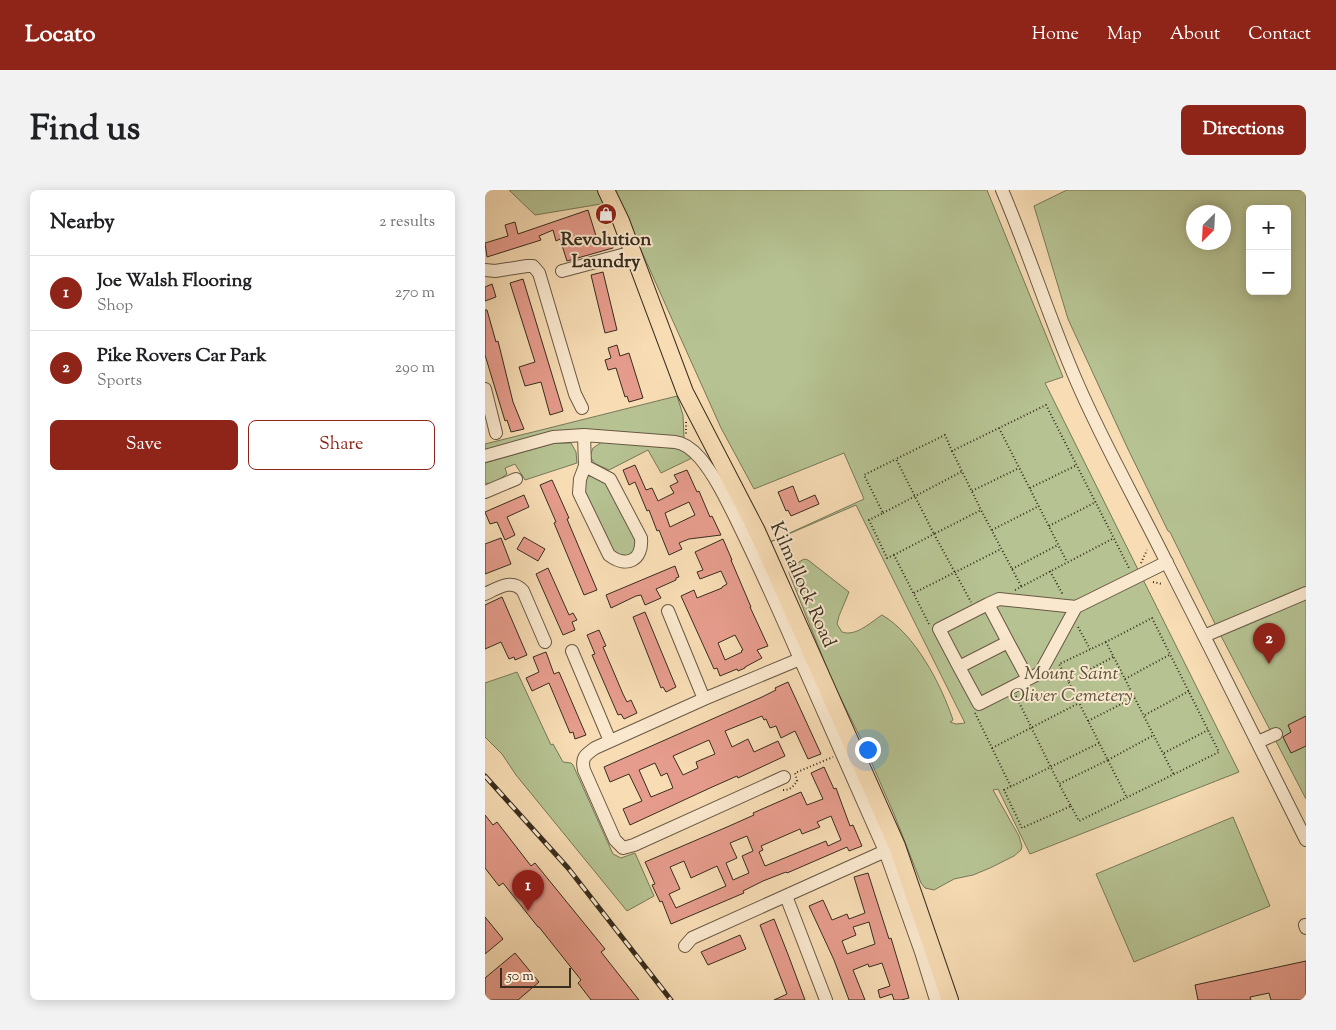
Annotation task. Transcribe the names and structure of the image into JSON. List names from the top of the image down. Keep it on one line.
{"streets":{"main road":["Kilmallock Road"]},"parks":["Mount Saint Oliver Cemetery"],"places":{"shop":["Revolution Laundry"]},"scale_bar":"50 m","north":"bottom left","page":{"header":"Locato","nav":["Home","Map","About","Contact"],"title":"Find us","buttons":["Directions",["Save","Share"]],"heading":["Nearby","2 results"],"map_buttons":["+","−"],"list":[{"mark":"1","name":"Joe Walsh Flooring","note":"Shop","value":"270 m"},{"mark":"2","name":"Pike Rovers Car Park","note":"Sports","value":"290 m"}],"pins":["2","1"],"scale":"50 m"}}
